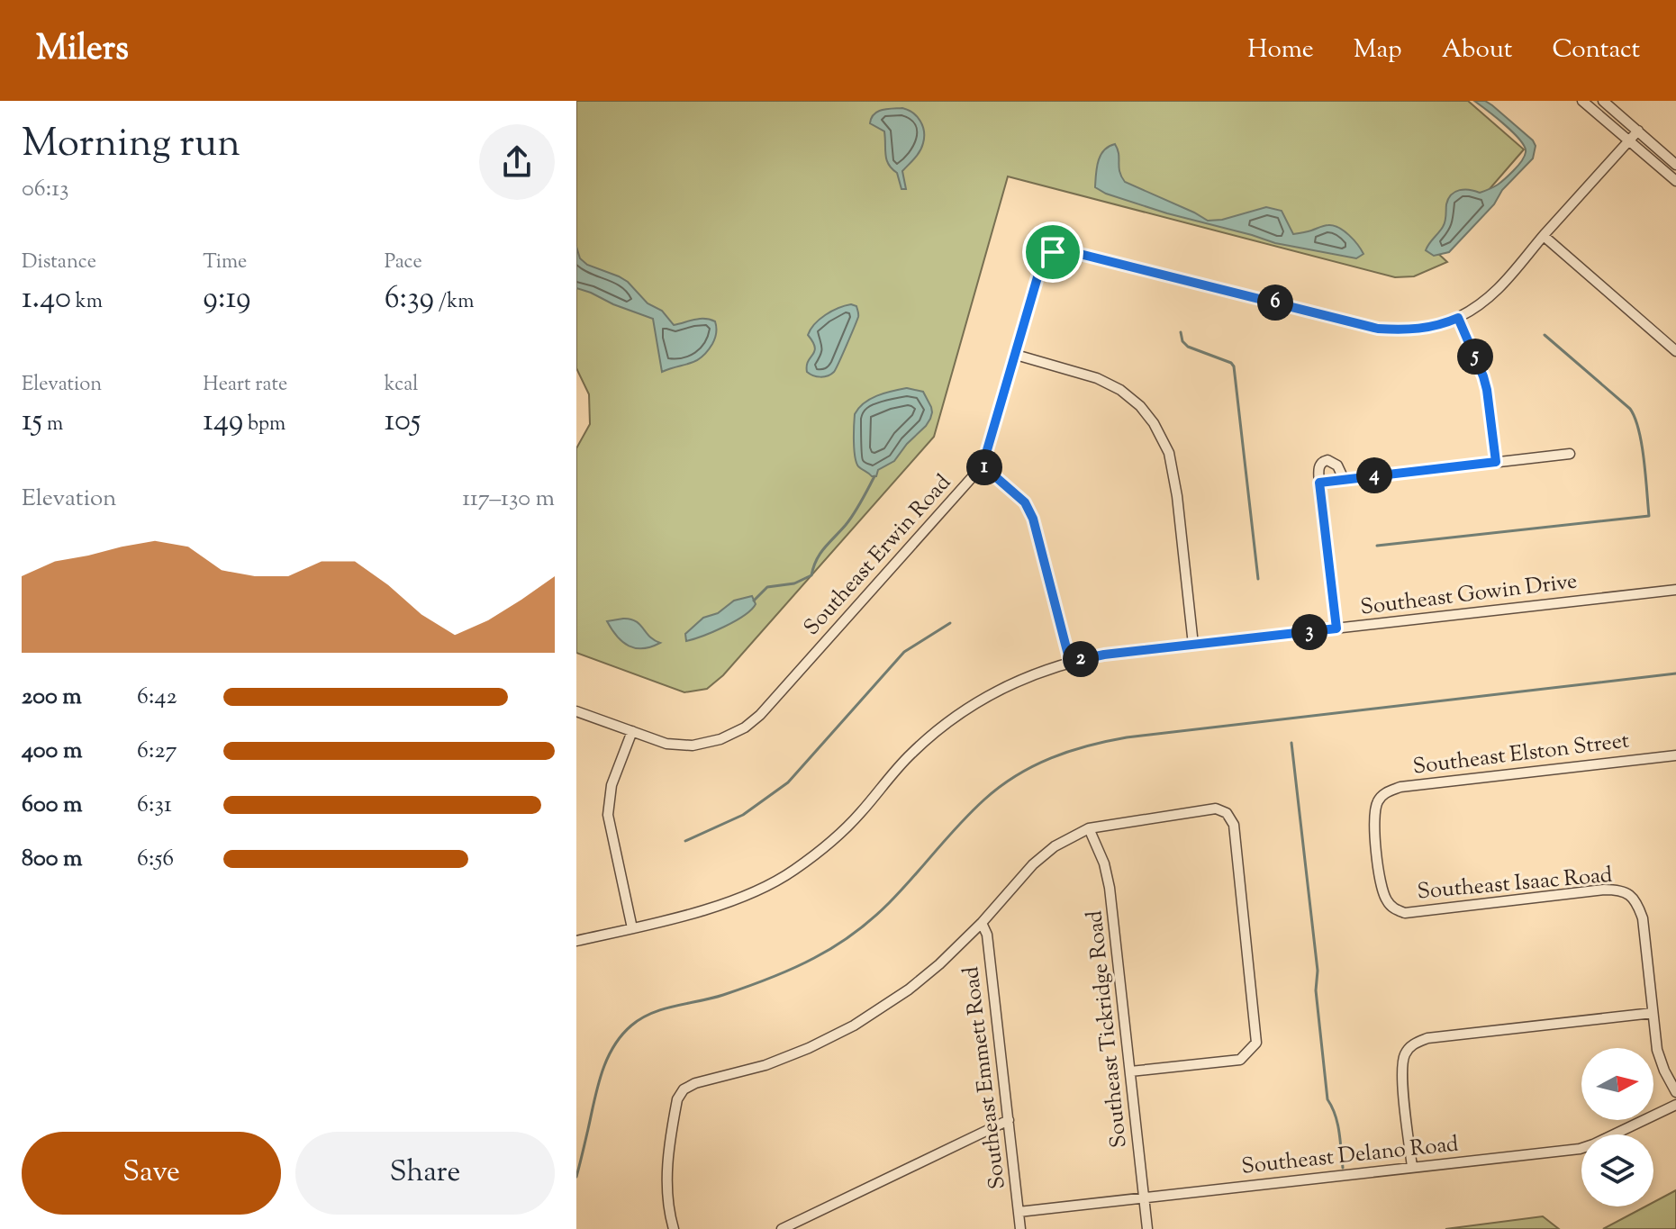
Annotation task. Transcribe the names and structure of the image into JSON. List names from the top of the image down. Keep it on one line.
{"streets":{"street":["Southeast Erwin Road","Southeast Gowin Drive","Southeast Elston Street","Southeast Isaac Road","Southeast Tickridge Road","Southeast Emmett Road","Southeast Delano Road"]},"crossings":[["Southeast Elston Street","Southeast Isaac Road"],["Southeast Tickridge Road","Southeast Delano Road"],["Southeast Emmett Road","Southeast Delano Road"]],"north":"right","page":{"header":"Milers","nav":["Home","Map","About","Contact"],"heading":["Morning run","06:13"],"stats":[["Distance","1.40 km"],["Time","9:19"],["Pace","6:39 /km"],["Elevation","15 m"],["Heart rate","149 bpm"],["kcal","105"]],"pins":["6","5","1","4","3","2"],"chart":["Elevation","117–130 m"],"list":[{"name":"200 m","note":"6:42"},{"name":"400 m","note":"6:27"},{"name":"600 m","note":"6:31"},{"name":"800 m","note":"6:56"}],"buttons":["Save","Share"]}}
